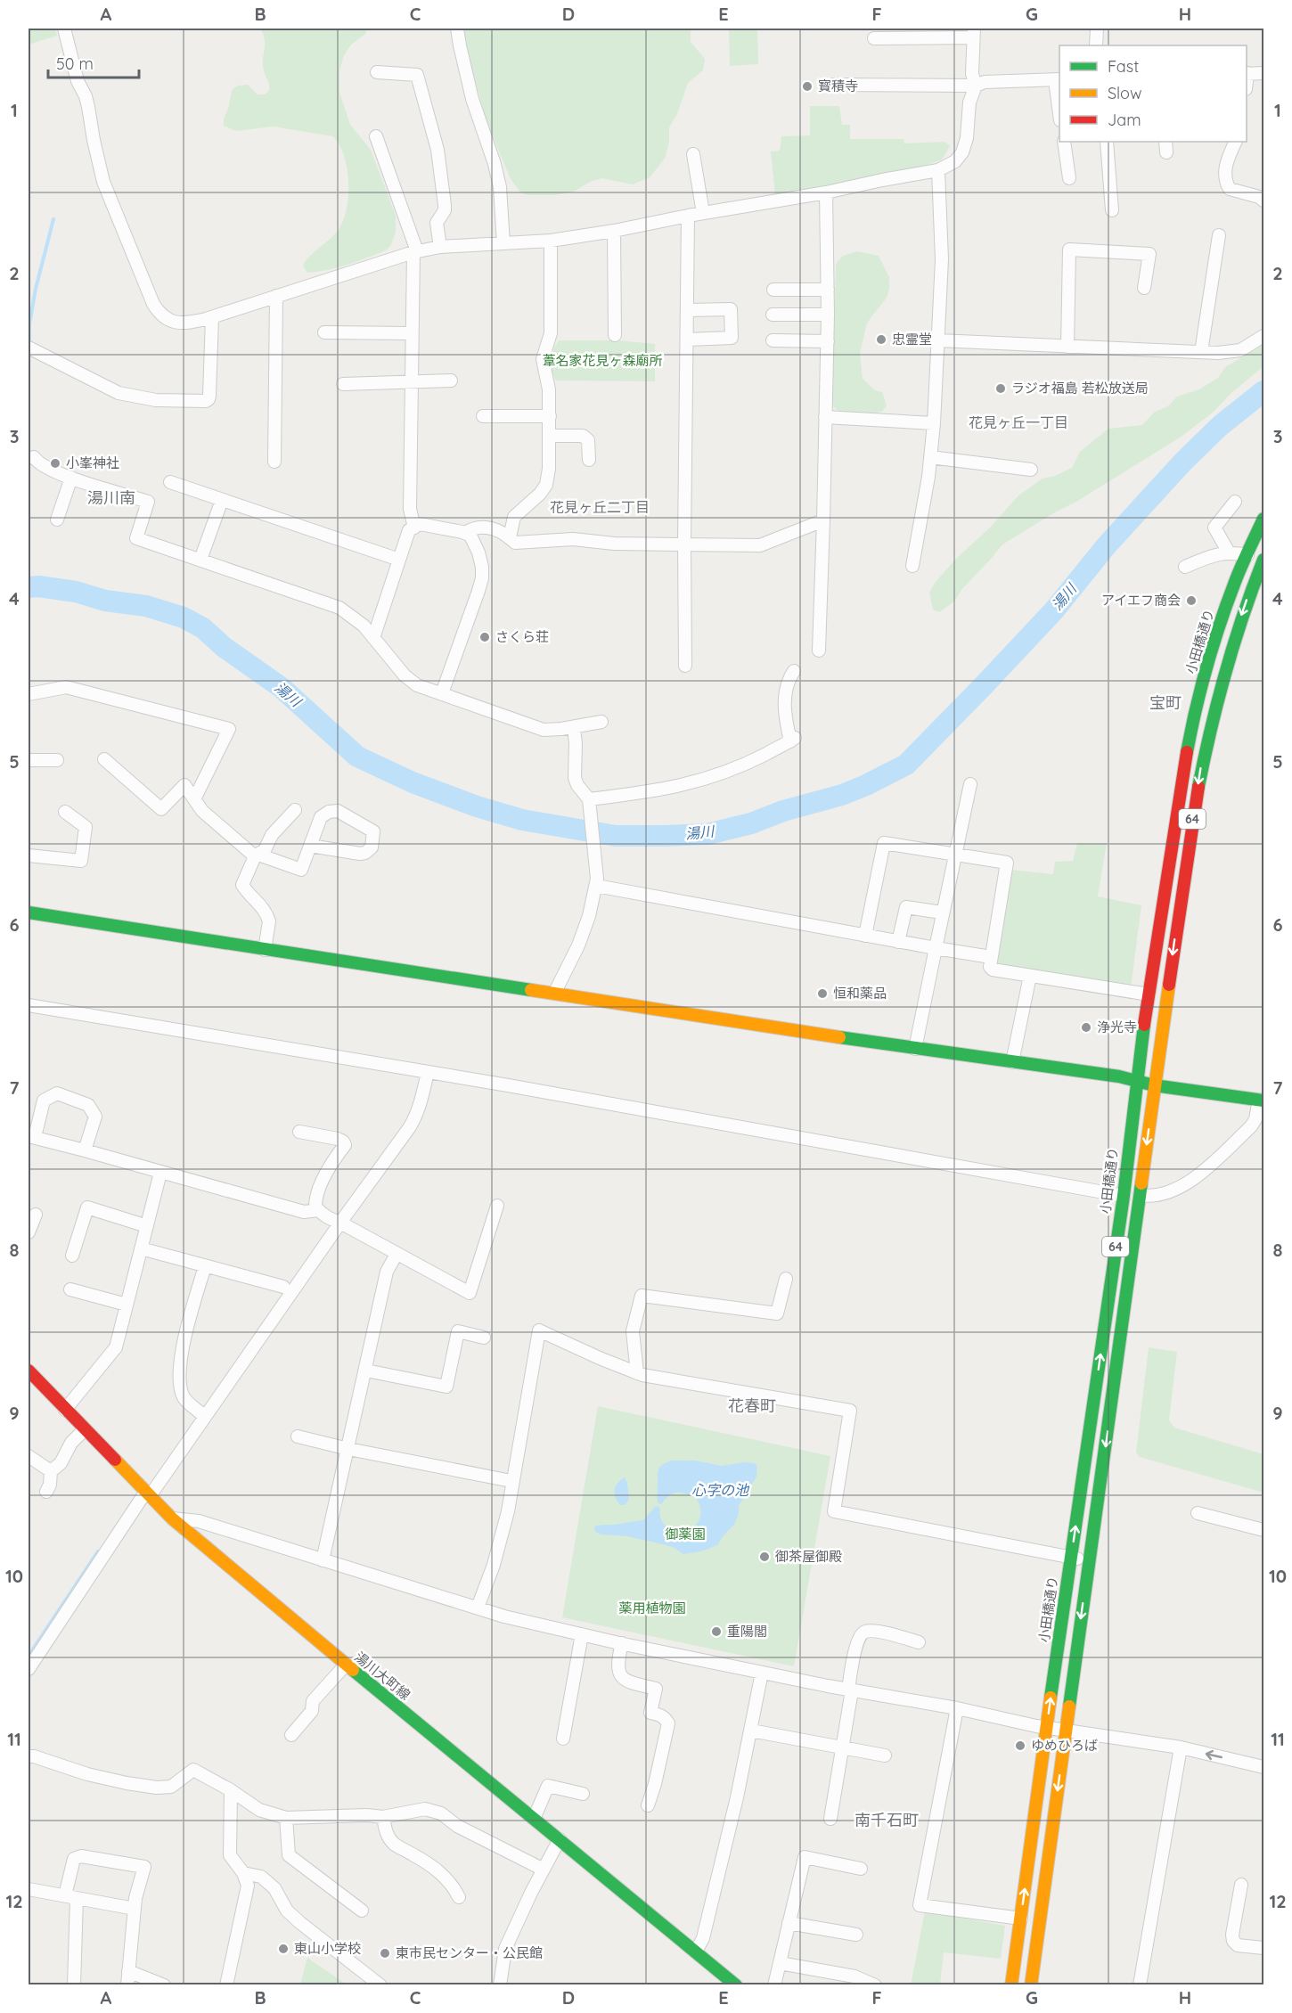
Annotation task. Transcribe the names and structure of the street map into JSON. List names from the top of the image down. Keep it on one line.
{"streets":{"main road":["小田橋通り","64","湯川大町線"]},"districts":["花見ヶ丘一丁目","湯川南","花見ヶ丘二丁目","宝町","花春町","南千石町"],"water":["湯川","心字の池"],"parks":["葦名家花見ヶ森廟所","御薬園","薬用植物園"],"places":["寳積寺","忠霊堂","ラジオ福島 若松放送局","小峯神社","アイエフ商会","さくら荘","恒和薬品","浄光寺","御茶屋御殿","重陽閣","ゆめひろば","東山小学校","東市民センター・公民館"],"legend":["Fast","Slow","Jam"],"scale_bar":"50 m","grid":{"columns":["A","B","C","D","E","F","G","H"],"rows":["1","2","3","4","5","6","7","8","9","10","11","12"]}}
